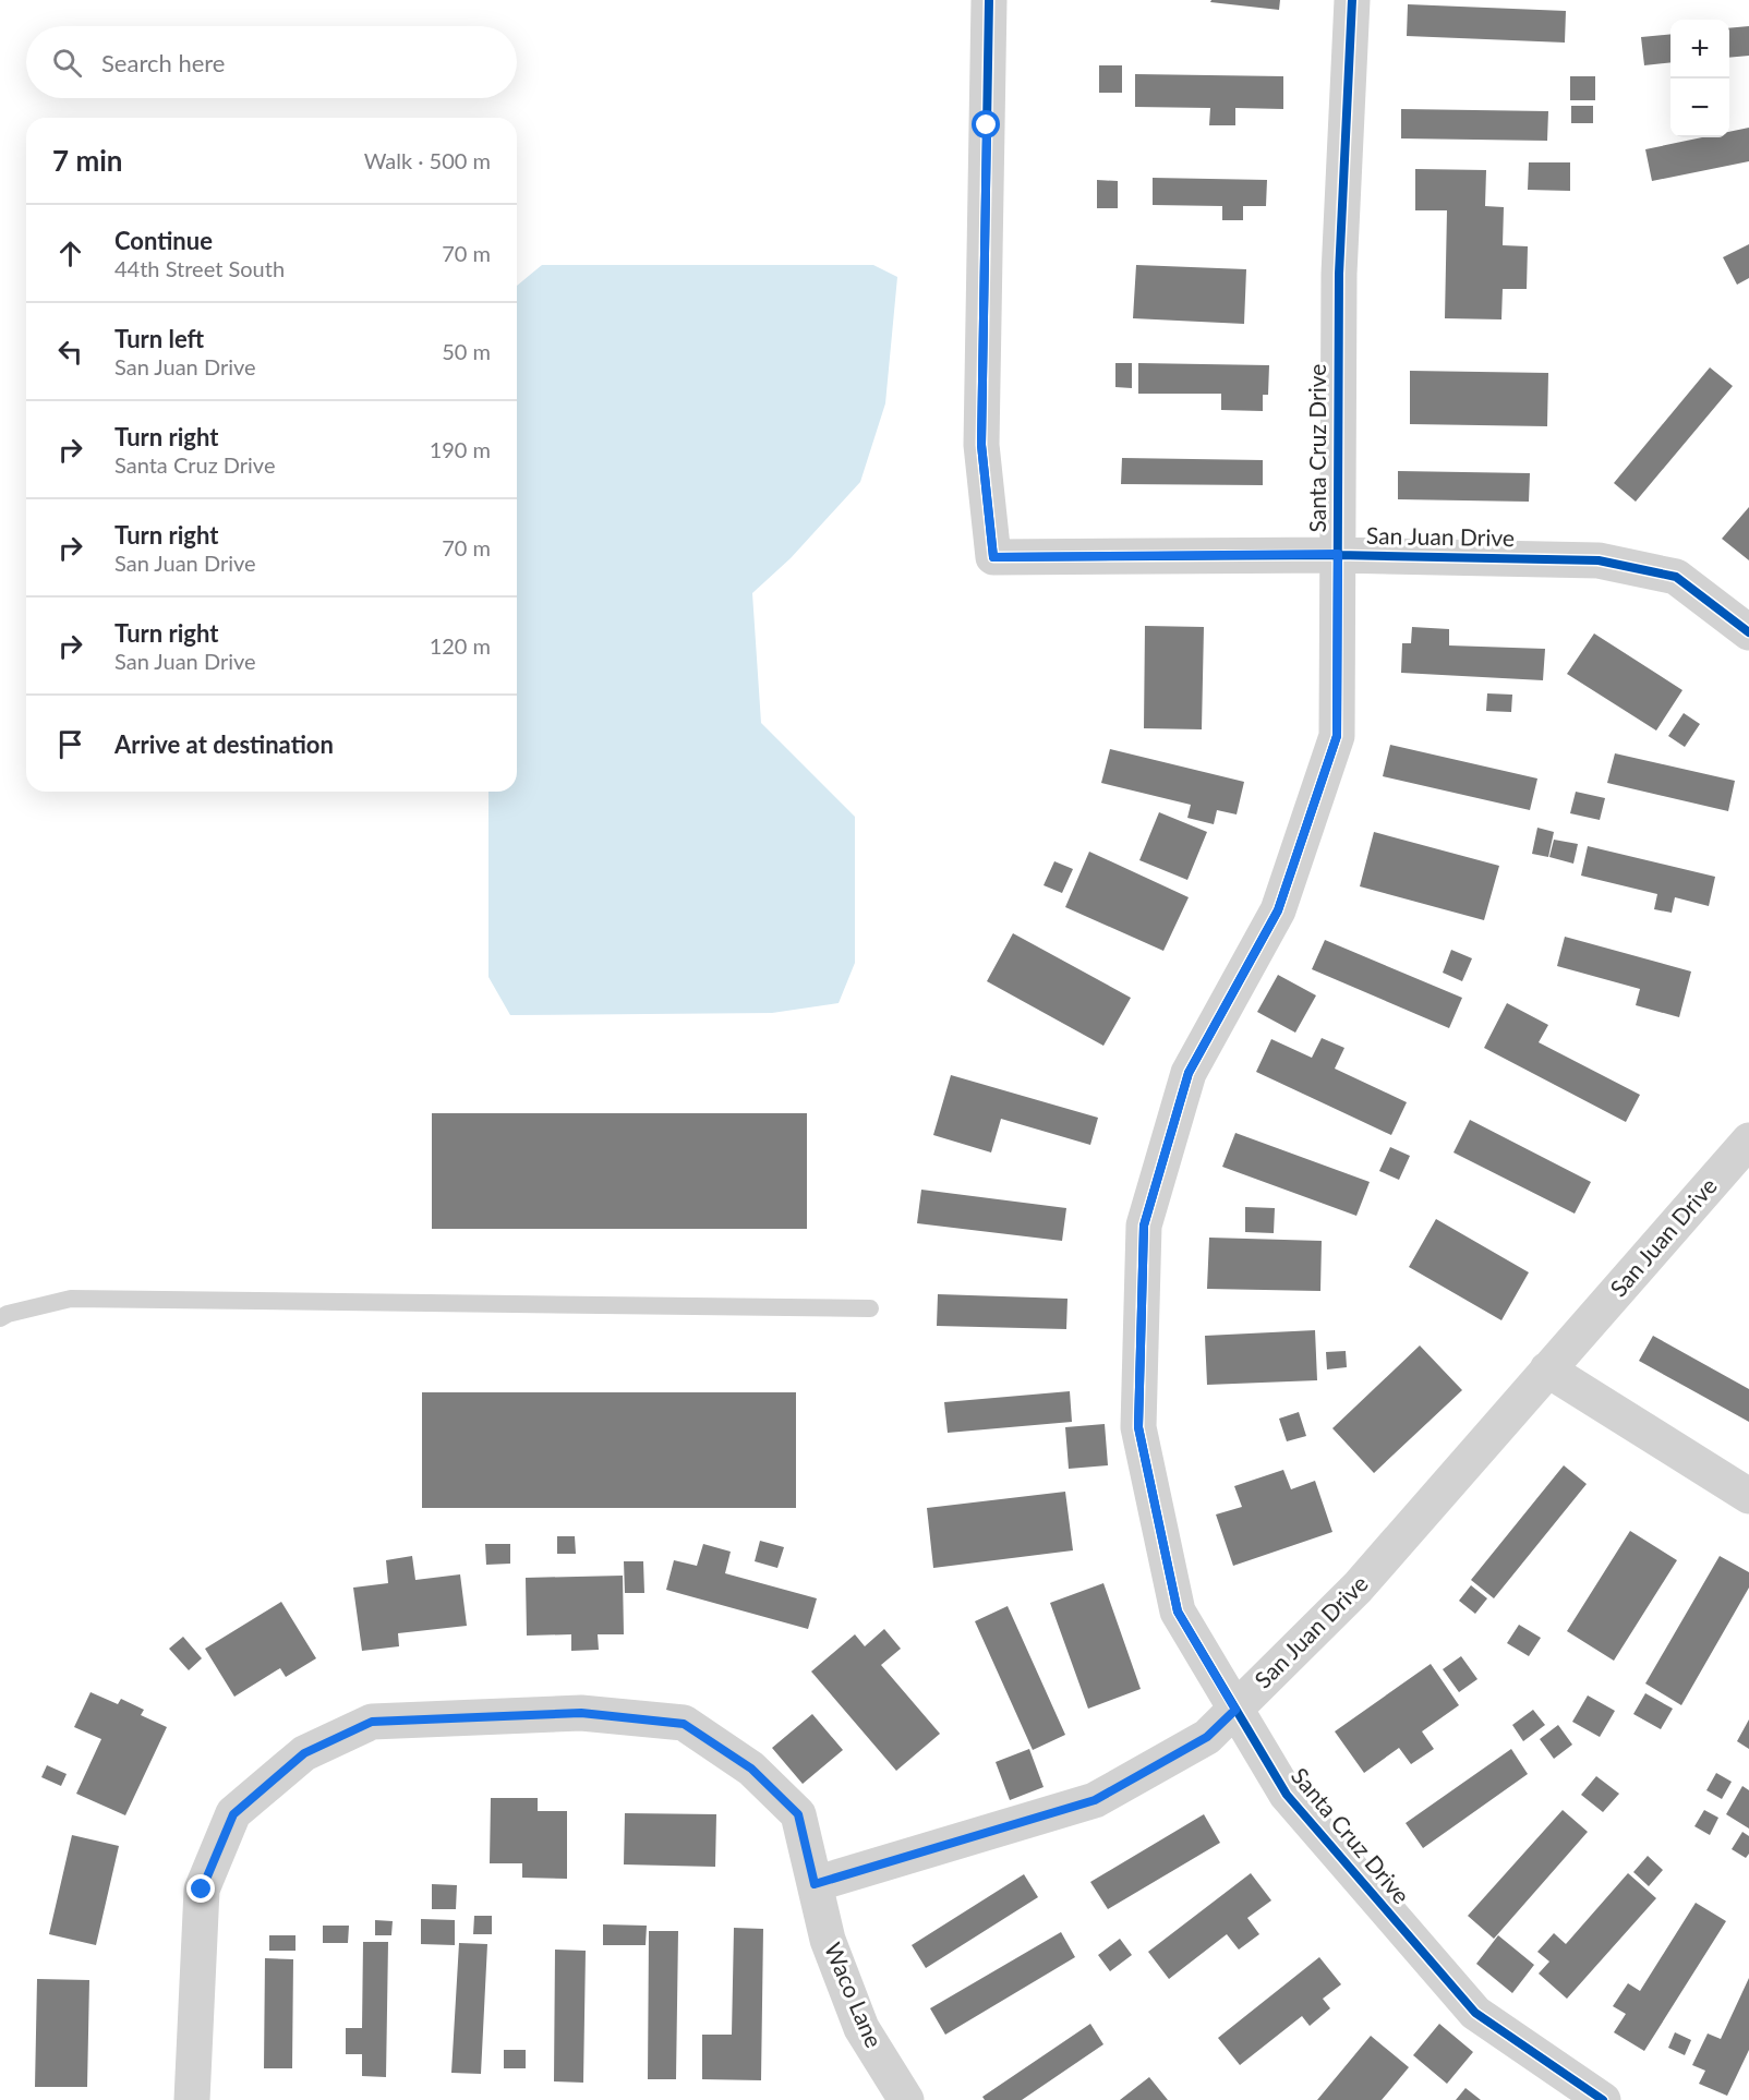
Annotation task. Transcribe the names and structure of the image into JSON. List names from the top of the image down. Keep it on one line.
{"streets":{"street":["Santa Cruz Drive","San Juan Drive","Waco Lane"]},"crossings":[["Santa Cruz Drive","San Juan Drive"],["San Juan Drive","Waco Lane"]],"page":{"map_buttons":["+","−"],"search":"Search here","heading":["7 min","Walk · 500 m"],"list":[["Continue","44th Street South","70 m"],["Turn left","San Juan Drive","50 m"],["Turn right","Santa Cruz Drive","190 m"],["Turn right","San Juan Drive","70 m"],["Turn right","San Juan Drive","120 m"],"Arrive at destination"]}}
